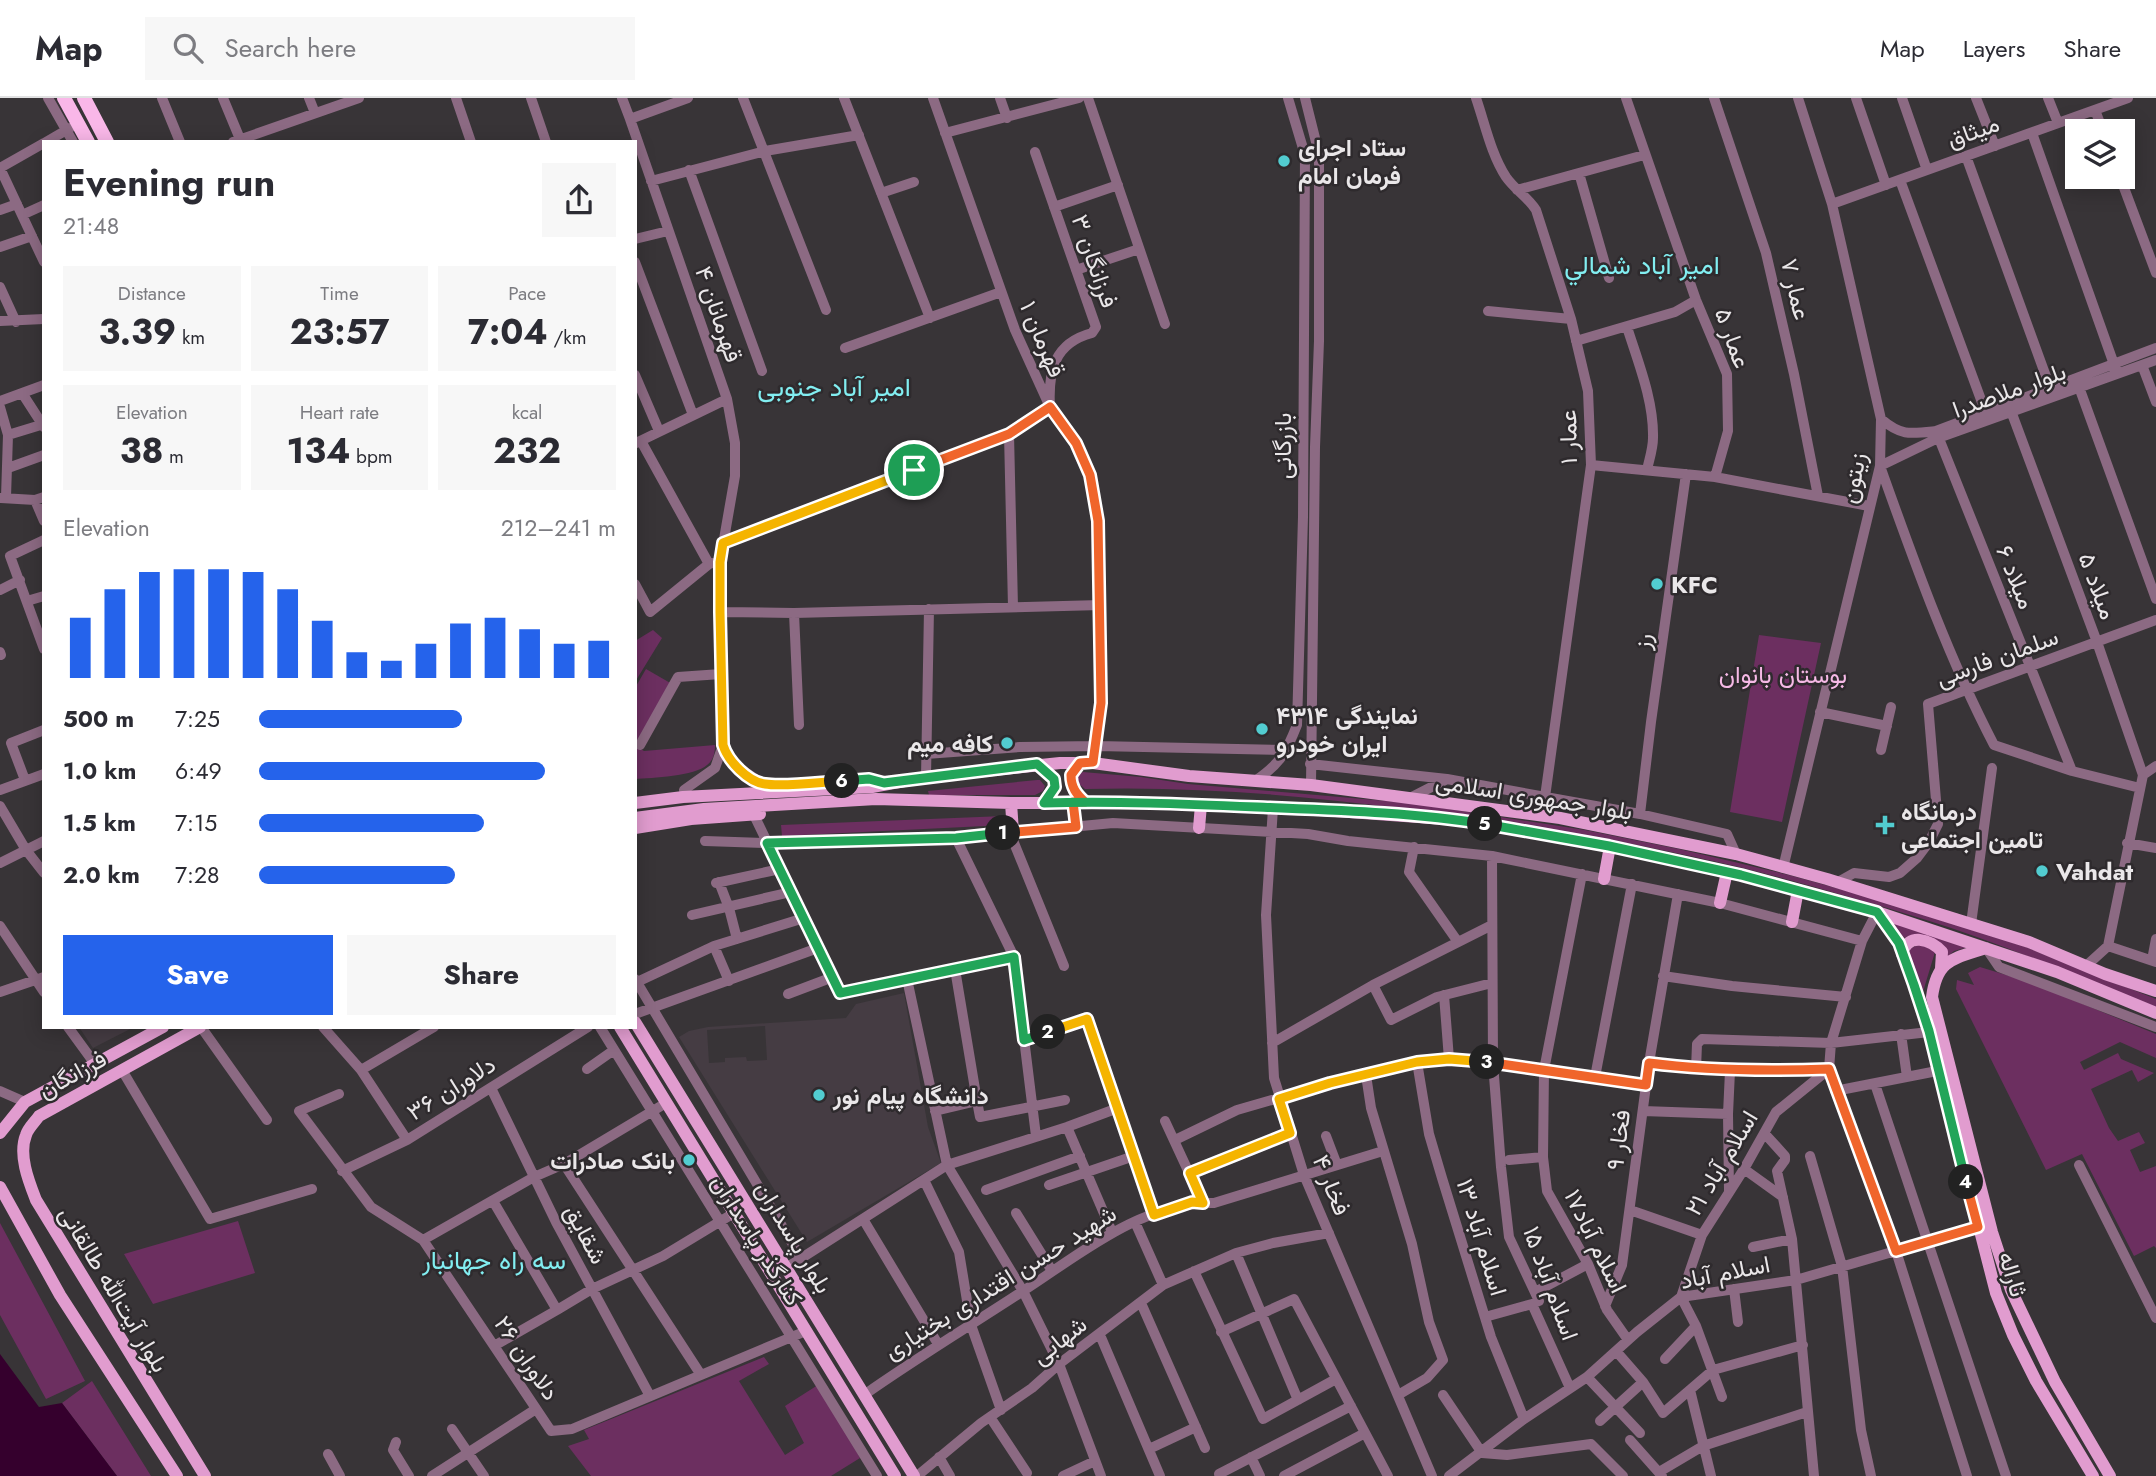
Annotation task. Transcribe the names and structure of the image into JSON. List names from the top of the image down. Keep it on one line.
{"streets":{"main road":["بلوار جمهوری اسلامی","فرزانگان","بلوار پاسداران","ثاراله","بلوار آیت‌الله طالقانی"],"street":["میثاق","فرزانگان ۳","عمار ۷","قهرمانان ۴","عمار ۵","قهرمان ۱","بلوار ملاصدرا","عمار ۱","بازرگانی","زیتون","میلاد ۶","میلاد ۵","رز","سلمان فارسی","دلاوران ۳۶","فخار ۹","اسلام آباد ۲۱","فخار ۴","شقایق","اسلام آباد ۱۳","کنارگذر پاسداران","اسلام آباد۱۷","اسلام آباد","شهید حسن اقتداری بختیاری","اسلام آباد ۱۵","شهابی","دلاوران ۲۶"]},"crossings":[["میثاق","زیتون"],["فرزانگان ۳","قهرمان ۱"],["قهرمان ۱","بلوار جمهوری اسلامی"],["بلوار ملاصدرا","زیتون"],["بلوار ملاصدرا","میلاد ۶"],["بلوار ملاصدرا","میلاد ۵"],["بازرگانی","بلوار جمهوری اسلامی"],["زیتون","بلوار جمهوری اسلامی"],["میلاد ۶","سلمان فارسی"],["میلاد ۵","سلمان فارسی"],["سلمان فارسی","بلوار جمهوری اسلامی"],["بلوار جمهوری اسلامی","فخار ۴"],["بلوار جمهوری اسلامی","ثاراله"],["فرزانگان","بلوار آیت‌الله طالقانی"],["دلاوران ۳۶","شقایق"],["دلاوران ۳۶","دلاوران ۲۶"],["فخار ۹","اسلام آباد۱۷"],["اسلام آباد ۲۱","اسلام آباد"],["فخار ۴","شهید حسن اقتداری بختیاری"],["فخار ۴","شهابی"],["شقایق","دلاوران ۲۶"],["بلوار پاسداران","شهید حسن اقتداری بختیاری"],["بلوار پاسداران","شهابی"],["بلوار پاسداران","دلاوران ۲۶"],["اسلام آباد ۱۳","اسلام آباد"],["کنارگذر پاسداران","دلاوران ۲۶"],["اسلام آباد۱۷","اسلام آباد"],["اسلام آباد","ثاراله"],["اسلام آباد","اسلام آباد ۱۵"]],"districts":["امیر آباد شمالي","امير آباد جنوبی","سه راه جهانبار"],"parks":["بوستان بانوان"],"places":{"other":["ستاد اجرای فرمان امام","KFC","نمایندگی ۴۳۱۴ ایران خودرو","کافه میم","Vahdat","دانشگاه پیام نور","بانک صادرات"],"health":["درمانگاه تامین اجتماعی"]},"page":{"header":"Map","search":"Search here","nav":["Map","Layers","Share"],"heading":["Evening run","21:48"],"stats":[["Distance","3.39 km"],["Time","23:57"],["Pace","7:04 /km"],["Elevation","38 m"],["Heart rate","134 bpm"],["kcal","232"]],"chart":["Elevation","212–241 m"],"list":[{"name":"500 m","note":"7:25"},{"name":"1.0 km","note":"6:49"},{"name":"1.5 km","note":"7:15"},{"name":"2.0 km","note":"7:28"}],"pins":["6","5","1","2","3","4"],"buttons":["Save","Share"]}}
